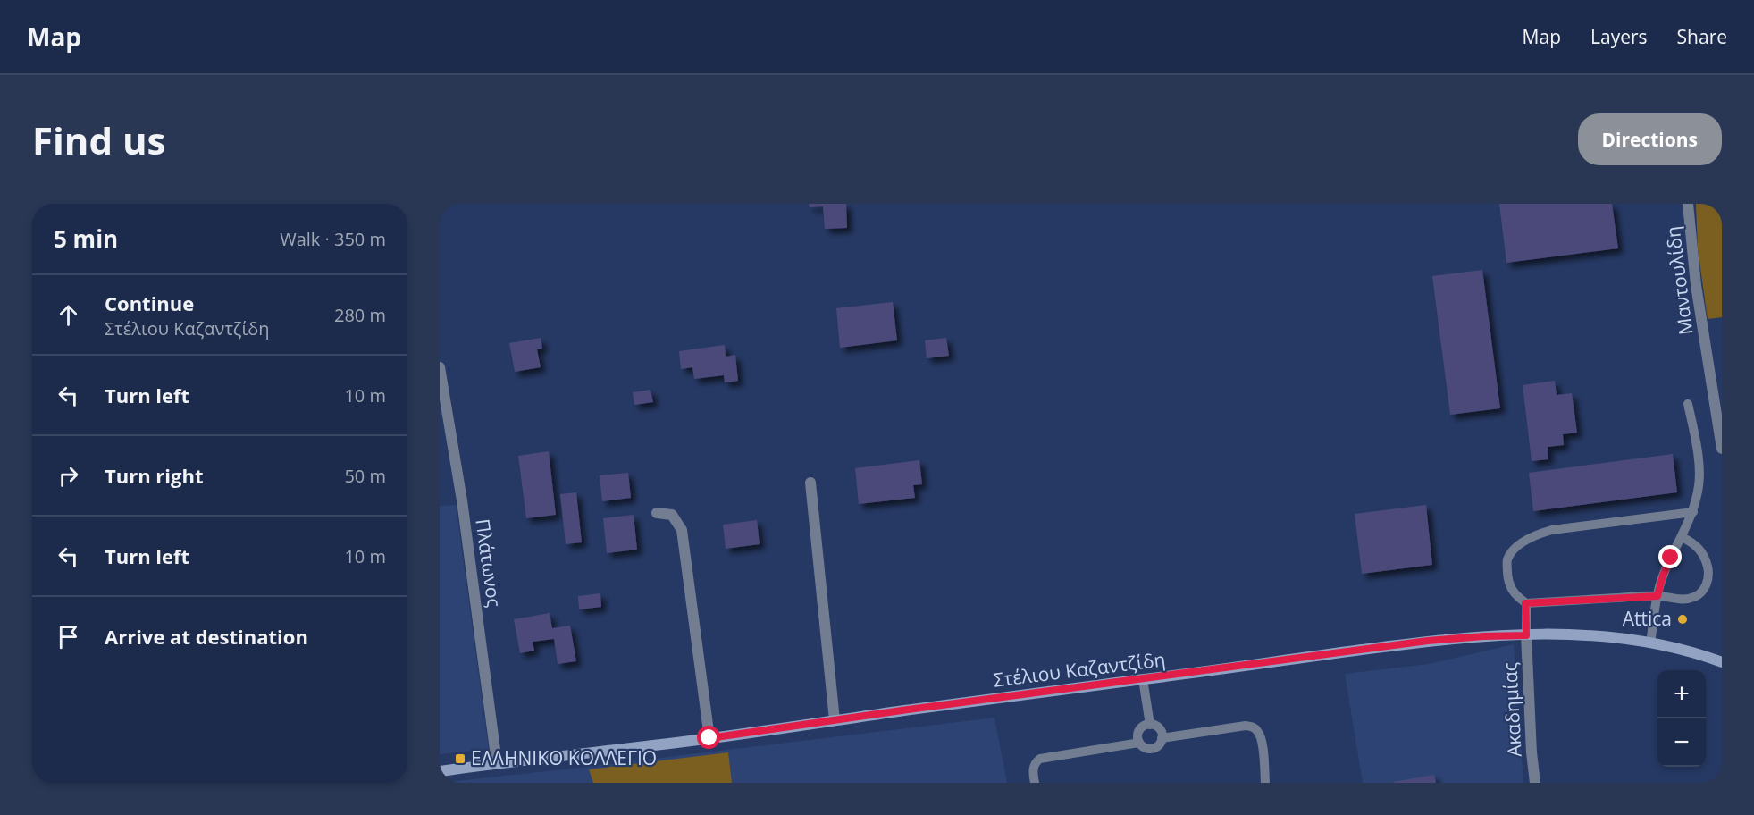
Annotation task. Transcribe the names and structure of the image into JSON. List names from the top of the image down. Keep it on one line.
{"streets":{"main road":["Στέλιου Καζαντζίδη"],"street":["Μαντουλίδη","Πλάτωνος","Ακαδημίας"]},"crossings":[["Πλάτωνος","Στέλιου Καζαντζίδη"],["Στέλιου Καζαντζίδη","Ακαδημίας"]],"places":{"other":["Attica"],"transit":["ΕΛΛΗΝΙΚΟ ΚΟΛΛΕΓΙΟ"]},"page":{"header":"Map","nav":["Map","Layers","Share"],"buttons":"Directions","title":"Find us","heading":["5 min","Walk · 350 m"],"list":[["Continue","Στέλιου Καζαντζίδη","280 m"],["Turn left","10 m"],["Turn right","50 m"],["Turn left","10 m"],"Arrive at destination"],"map_buttons":["+","−"]}}
